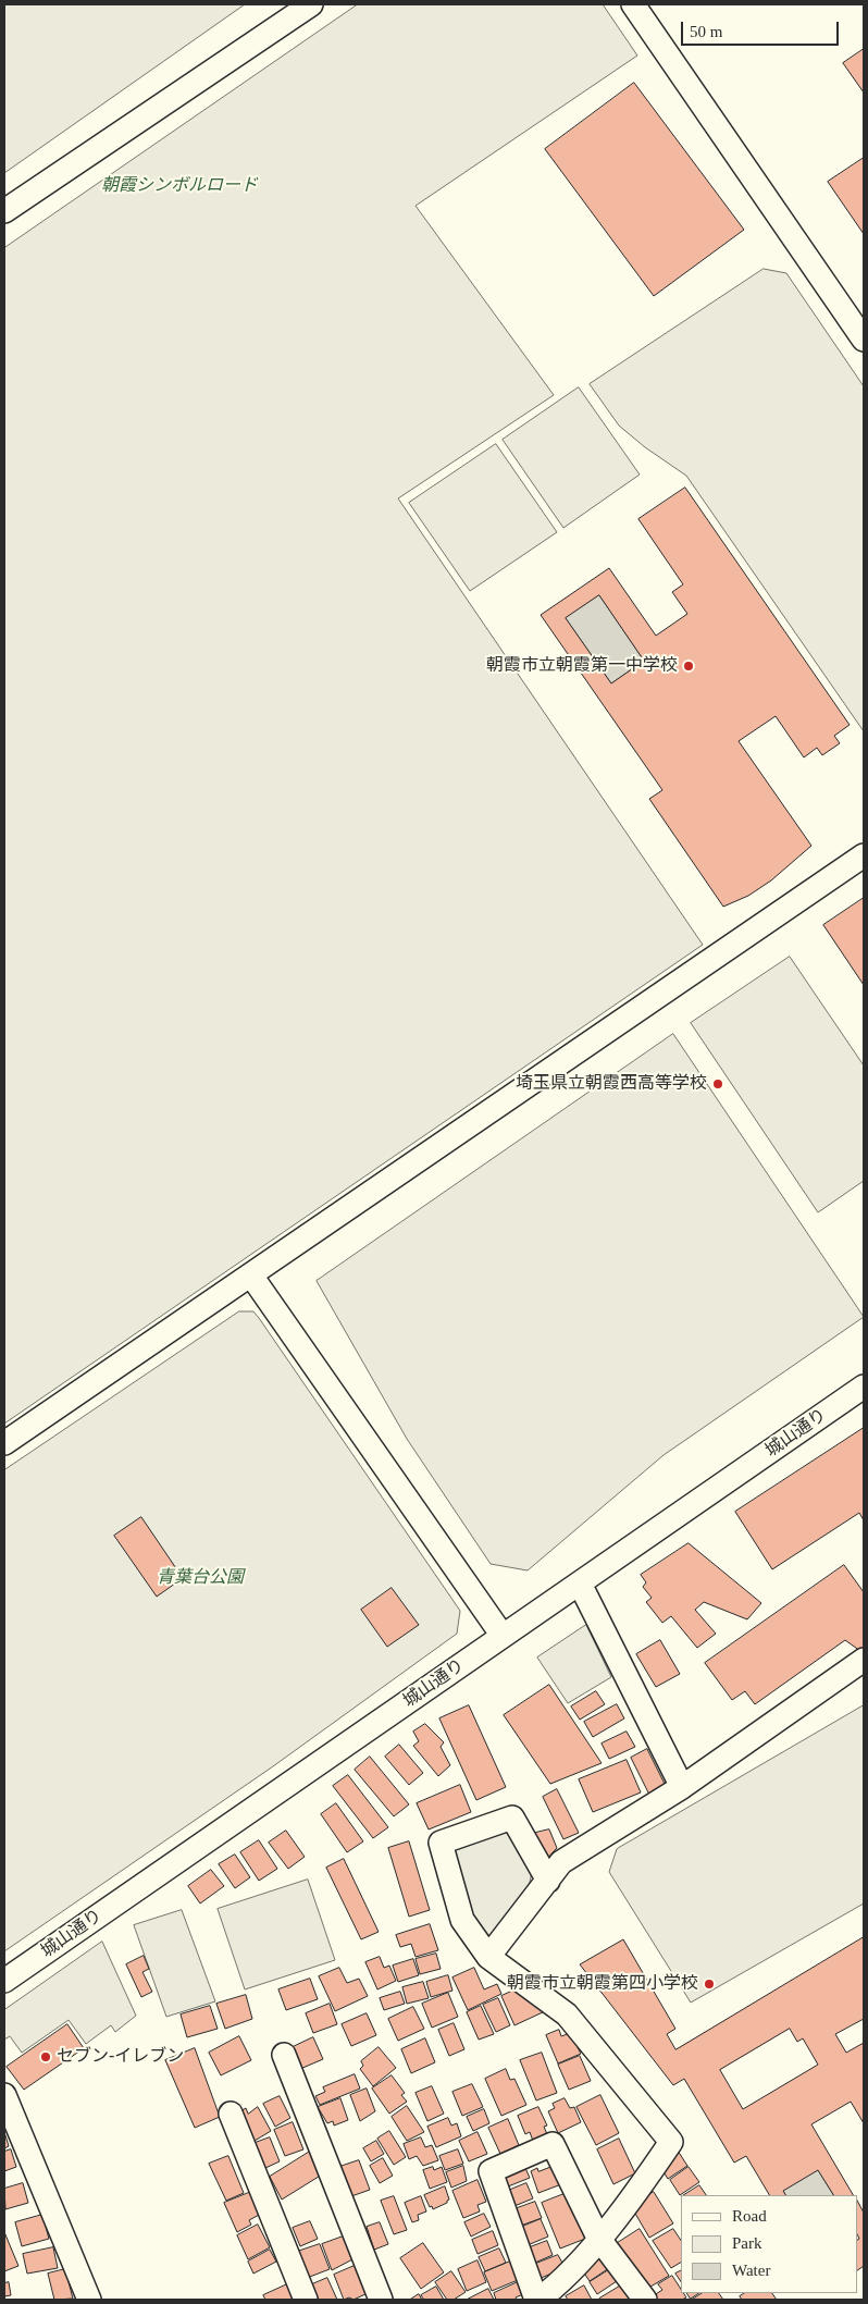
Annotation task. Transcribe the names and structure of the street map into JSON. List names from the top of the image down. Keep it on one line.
{"streets":{"street":["城山通り"]},"parks":["朝霞シンボルロード","青葉台公園"],"places":["朝霞市立朝霞第一中学校","埼玉県立朝霞西高等学校","朝霞市立朝霞第四小学校","セブン-イレブン"],"legend":["Road","Park","Water"],"scale_bar":"50 m"}
